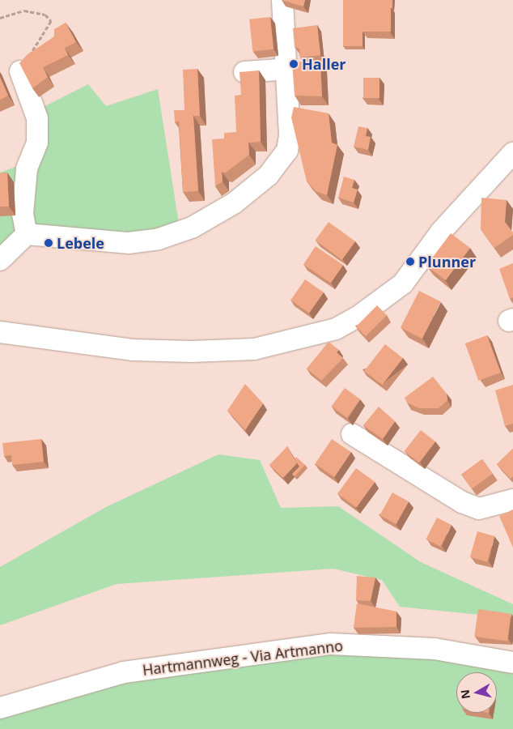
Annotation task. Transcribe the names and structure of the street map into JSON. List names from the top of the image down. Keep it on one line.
{"streets":{"street":["Hartmannweg - Via Artmanno"]},"places":["Haller","Lebele","Plunner"],"north":"left"}
